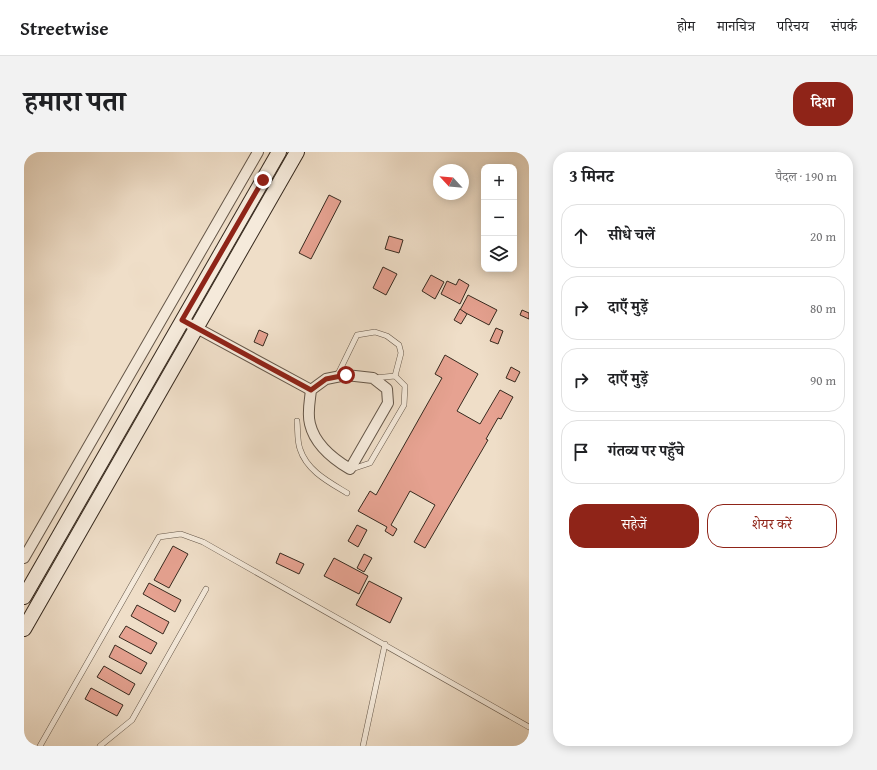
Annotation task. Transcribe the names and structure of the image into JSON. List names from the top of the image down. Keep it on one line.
{"north":"top left","page":{"header":"Streetwise","nav":["होम","मानचित्र","परिचय","संपर्क"],"title":"हमारा पता","buttons":["दिशा",["सहेजें","शेयर करें"]],"heading":["3 मिनट","पैदल · 190 m"],"map_buttons":["+","−"],"list":[["सीधे चलें","20 m"],["दाएँ मुड़ें","80 m"],["दाएँ मुड़ें","90 m"],"गंतव्य पर पहुँचे"]}}
